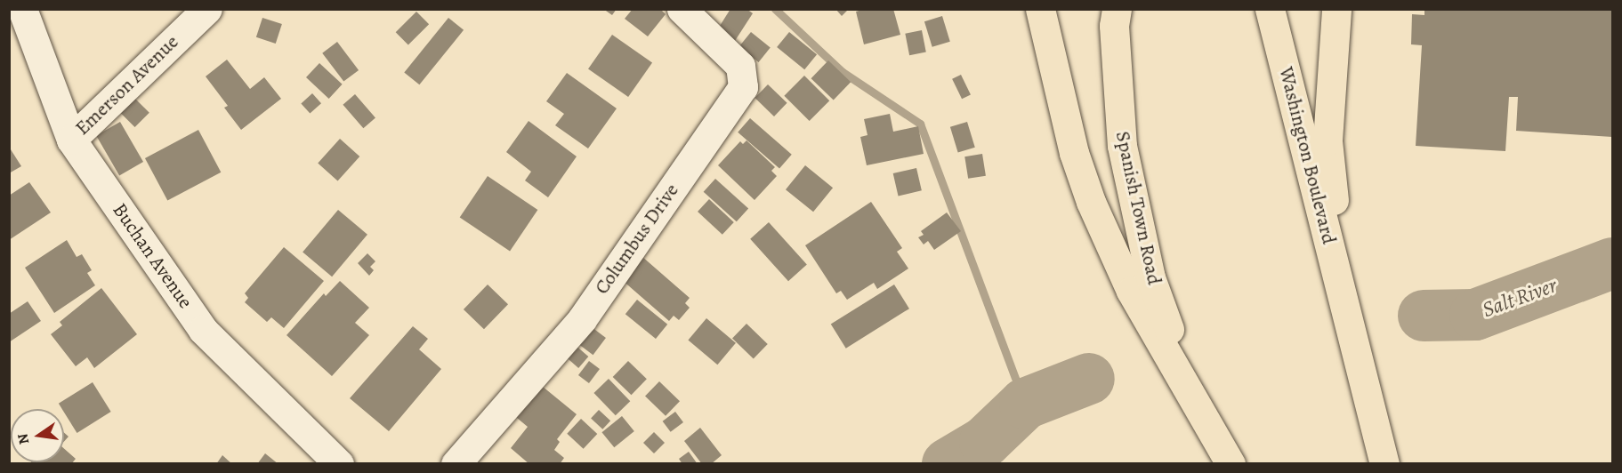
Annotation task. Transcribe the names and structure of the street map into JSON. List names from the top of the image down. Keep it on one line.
{"streets":{"highway":["Washington Boulevard","Spanish Town Road"],"street":["Emerson Avenue","Columbus Drive","Buchan Avenue"]},"crossings":[["Emerson Avenue","Buchan Avenue"]],"water":["Salt River"],"north":"left"}
